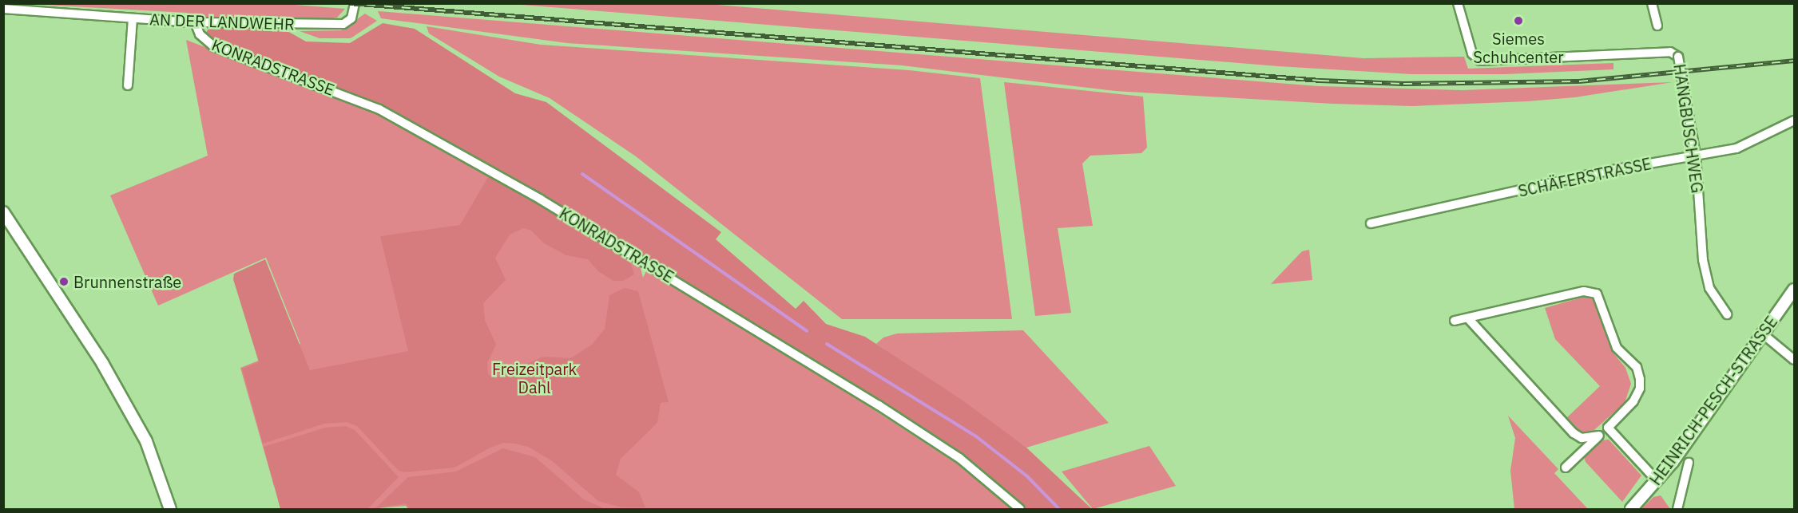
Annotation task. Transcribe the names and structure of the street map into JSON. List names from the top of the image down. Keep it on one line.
{"streets":{"street":["AN DER LANDWEHR","KONRADSTRASSE","HANGBUSCHWEG","SCHÄFERSTRASSE","HEINRICH-PESCH-STRASSE"]},"crossings":[["AN DER LANDWEHR","KONRADSTRASSE"],["HANGBUSCHWEG","SCHÄFERSTRASSE"]],"parks":["Freizeitpark Dahl"],"places":["Siemes Schuhcenter","Brunnenstraße"]}
